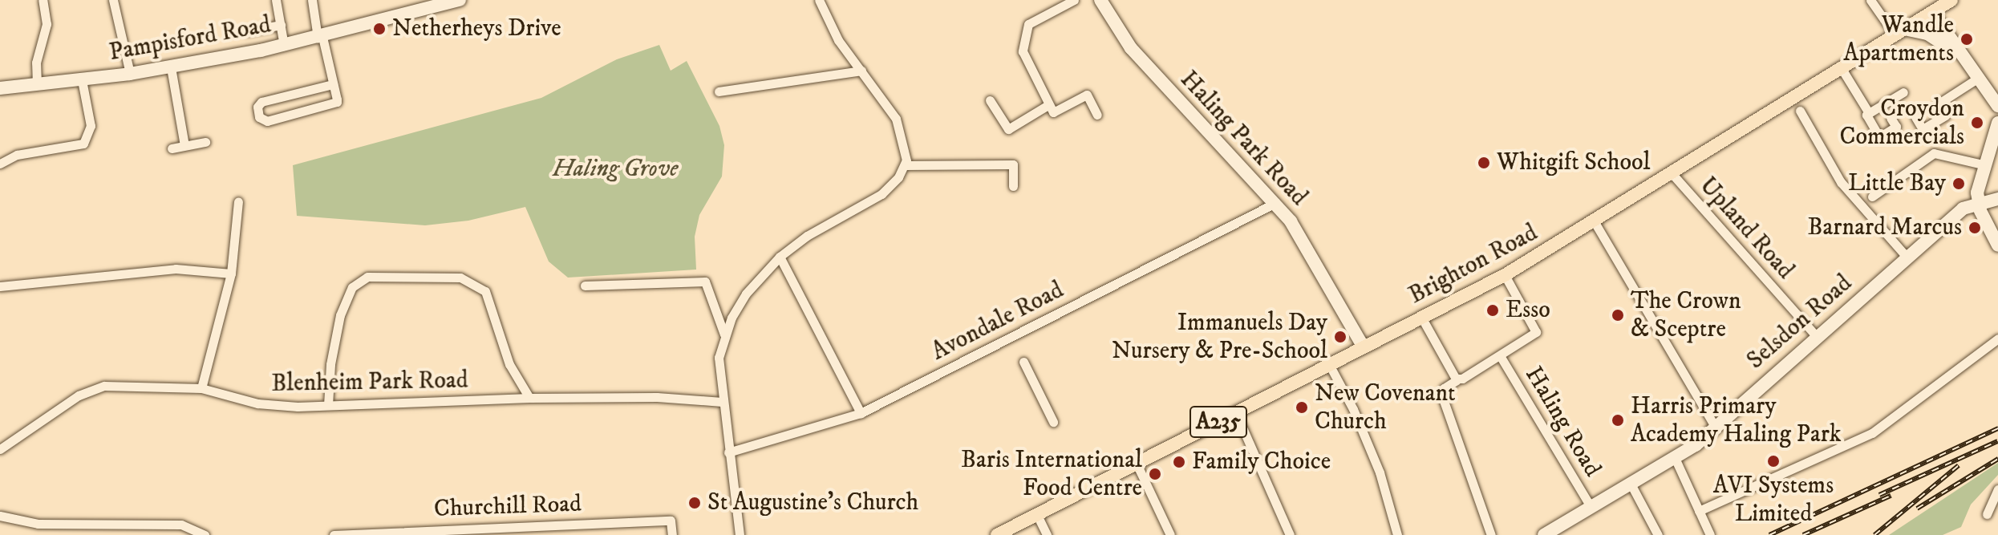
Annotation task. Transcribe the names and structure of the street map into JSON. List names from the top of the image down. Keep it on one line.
{"streets":{"main road":["Brighton Road","A235"],"street":["Pampisford Road","Haling Park Road","Upland Road","Avondale Road","Selsdon Road","Blenheim Park Road","Haling Road","Churchill Road"]},"crossings":[["Haling Park Road","Brighton Road"],["Haling Park Road","Avondale Road"],["Upland Road","Brighton Road"],["Upland Road","Selsdon Road"],["Brighton Road","Haling Road"],["Selsdon Road","Haling Road"]],"parks":["Haling Grove"],"places":["Netherheys Drive","Wandle Apartments","Croydon Commercials","Whitgift School","Little Bay","Barnard Marcus","Esso","The Crown & Sceptre","Immanuels Day Nursery & Pre-School","New Covenant Church","Harris Primary Academy Haling Park","AVI Systems Limited","Family Choice","Baris International Food Centre","St Augustine's Church"]}
